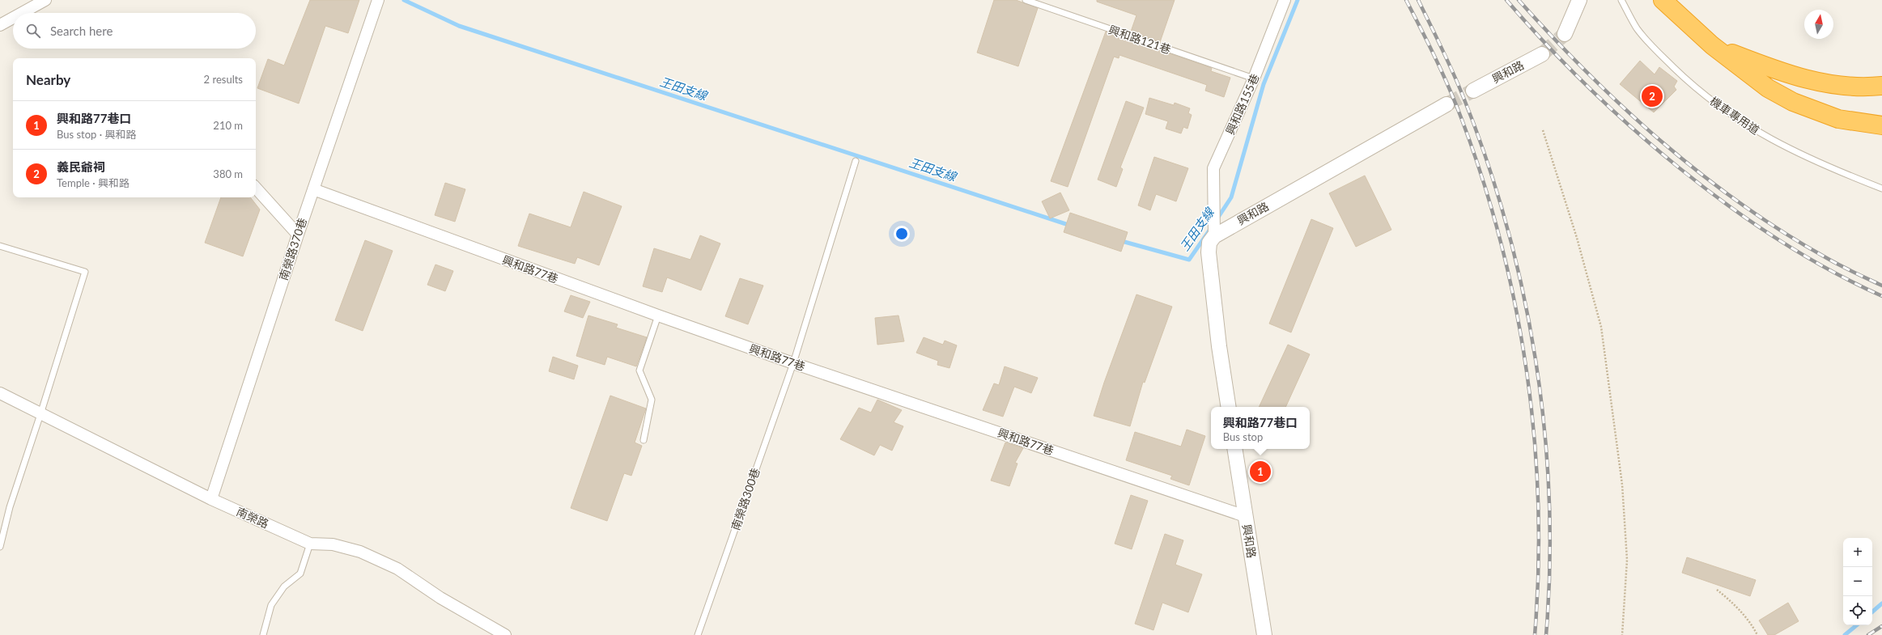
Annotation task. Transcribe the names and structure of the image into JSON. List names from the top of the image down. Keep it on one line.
{"streets":{"street":["興和路","興和路155巷","南榮路370巷","興和路77巷","南榮路"],"lane":["興和路121巷","機車專用道","南榮路300巷"]},"crossings":[["興和路121巷","興和路155巷"],["興和路","興和路155巷"],["興和路","興和路77巷"],["南榮路370巷","興和路77巷"],["南榮路370巷","南榮路"],["興和路77巷","南榮路300巷"]],"water":["王田支線"],"north":"top","page":{"search":"Search here","heading":["Nearby","2 results"],"pins":["2","1"],"list":[{"mark":"1","name":"興和路77巷口","note":"Bus stop · 興和路","value":"210 m"},{"mark":"2","name":"義民爺祠","note":"Temple · 興和路","value":"380 m"}],"popup":["興和路77巷口","Bus stop"],"map_buttons":["+","−"]}}
